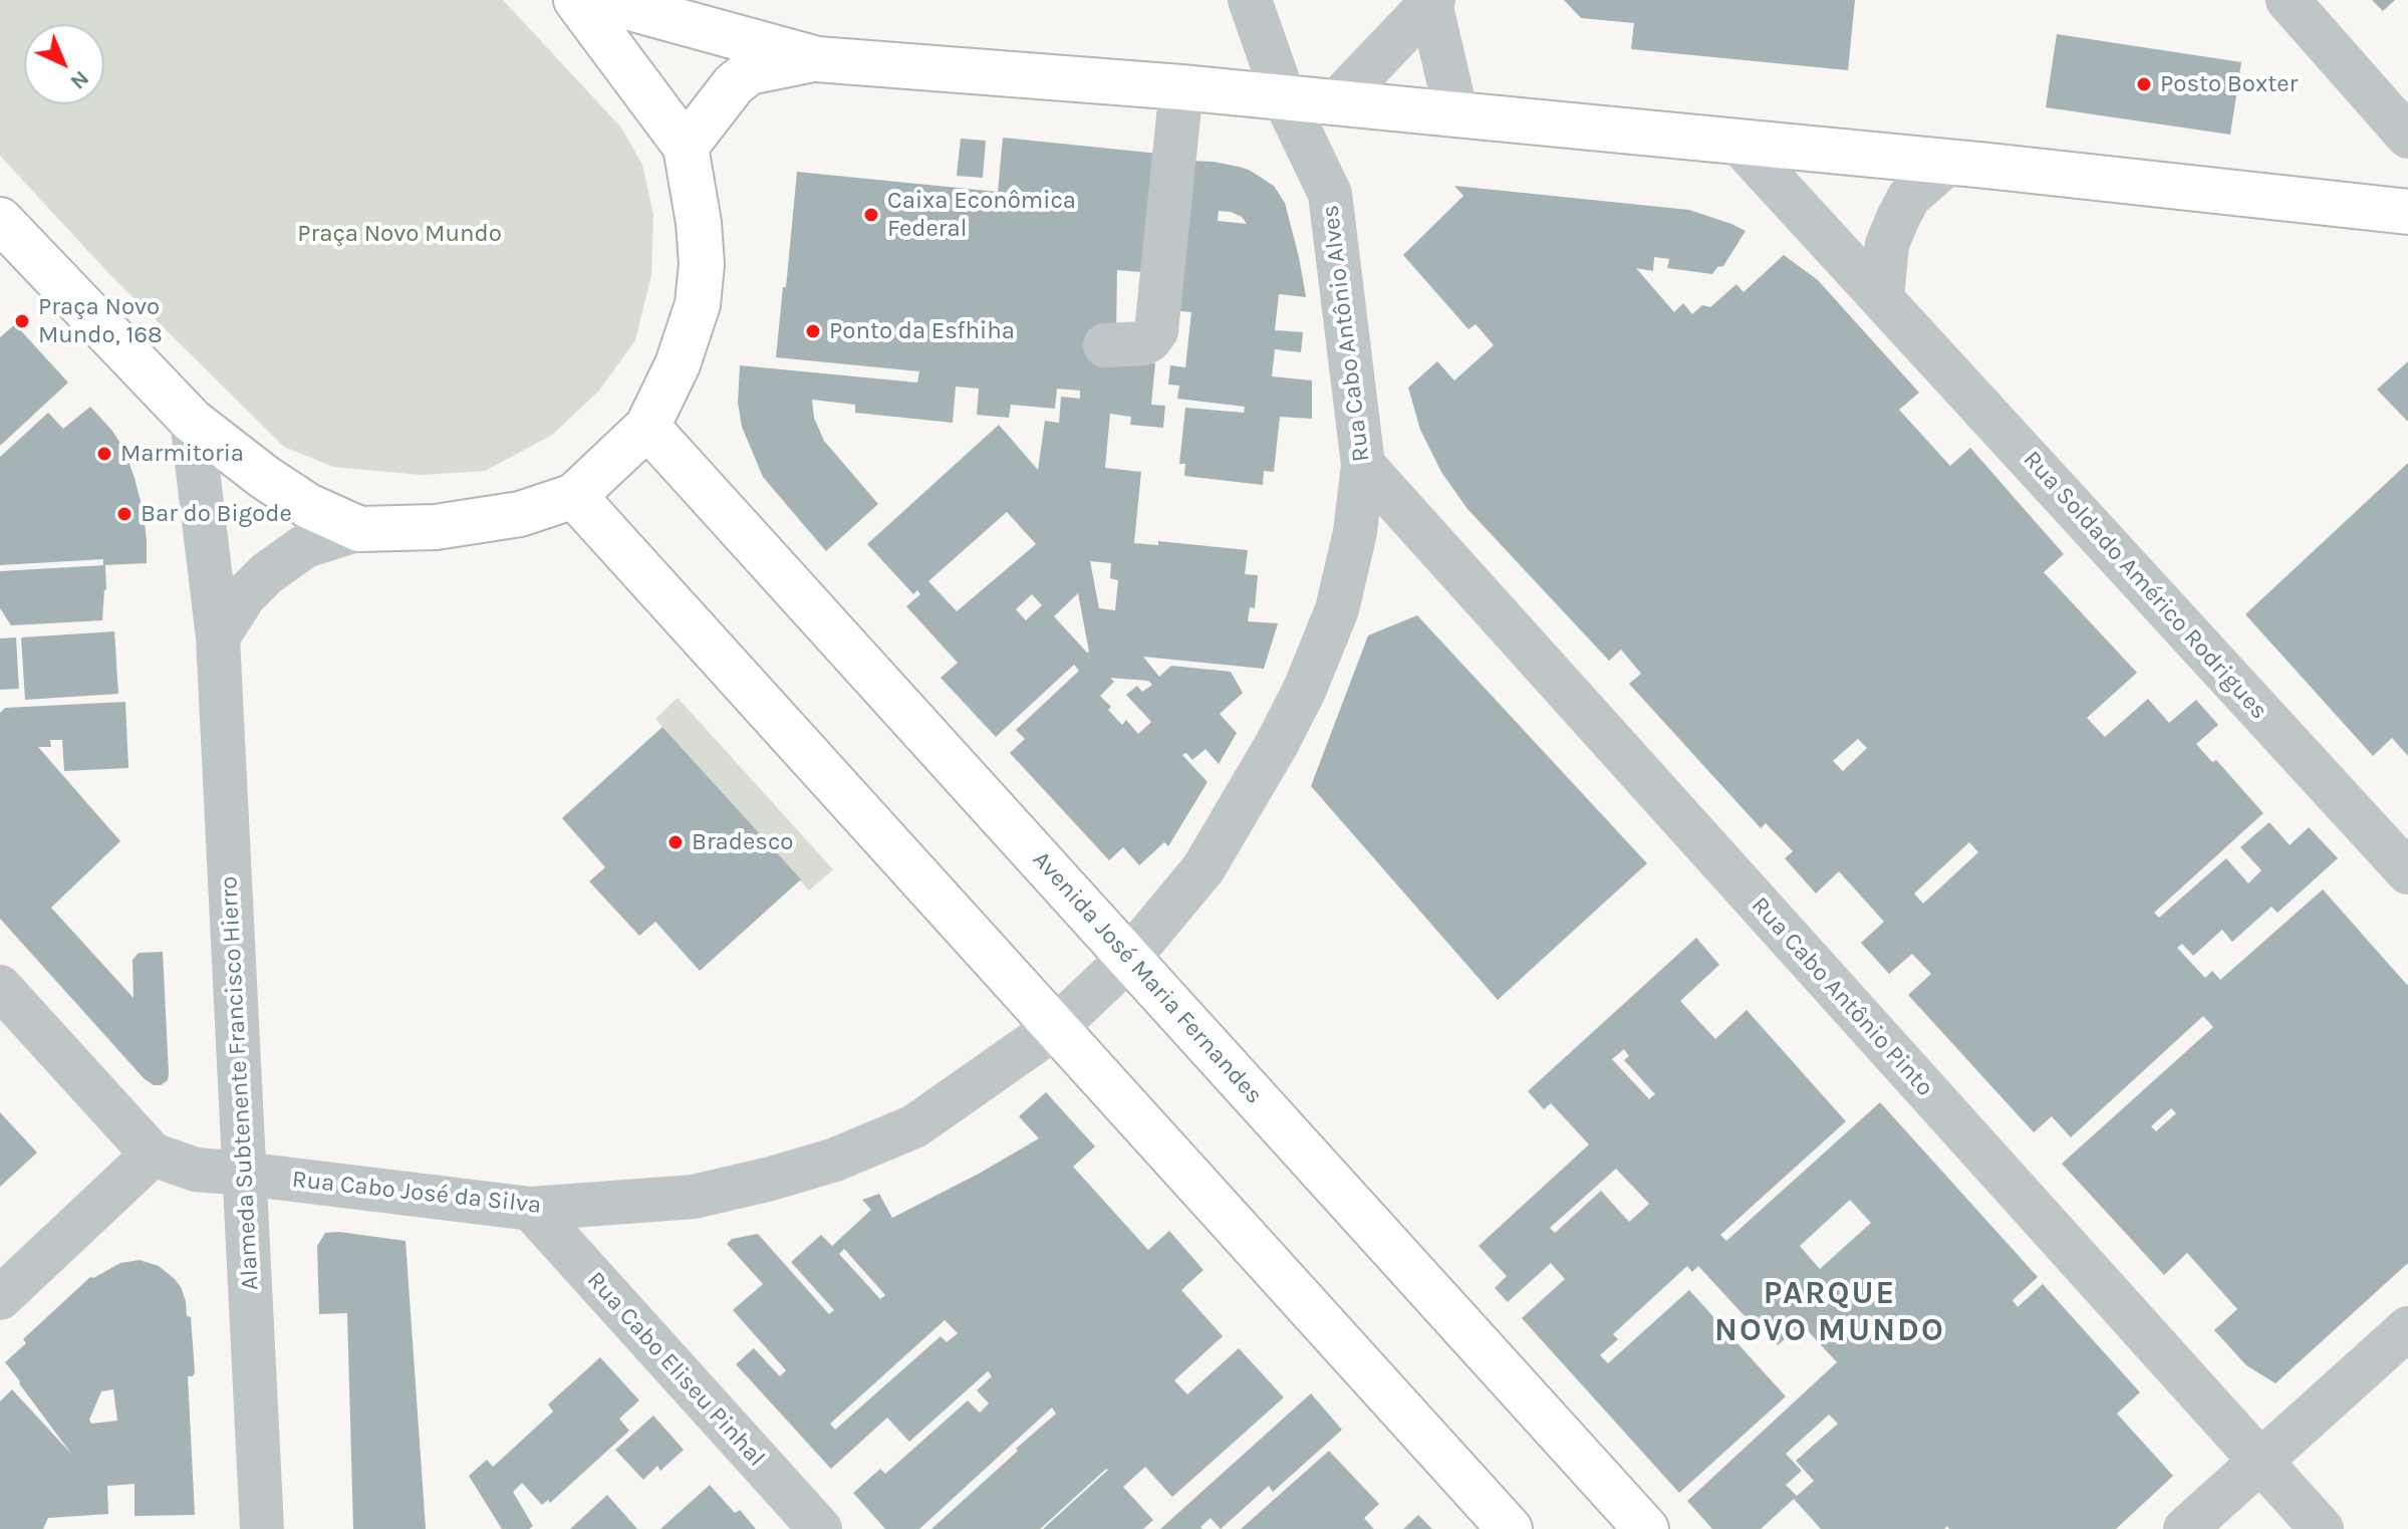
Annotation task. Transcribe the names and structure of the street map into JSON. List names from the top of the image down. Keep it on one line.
{"streets":{"main road":["Avenida José Maria Fernandes"],"street":["Rua Cabo Antônio Alves","Rua Soldado Américo Rodrigues","Rua Cabo Antônio Pinto","Alameda Subtenente Francisco Hierro","Rua Cabo José da Silva","Rua Cabo Eliseu Pinhal"]},"crossings":[["Rua Cabo Antônio Alves","Avenida José Maria Fernandes"],["Rua Cabo Antônio Alves","Rua Cabo Antônio Pinto"],["Rua Cabo Antônio Alves","Rua Cabo José da Silva"],["Avenida José Maria Fernandes","Rua Cabo José da Silva"],["Alameda Subtenente Francisco Hierro","Rua Cabo José da Silva"],["Rua Cabo José da Silva","Rua Cabo Eliseu Pinhal"]],"districts":["PARQUE NOVO MUNDO"],"parks":["Praça Novo Mundo"],"places":["Posto Boxter","Caixa Econômica Federal","Praça Novo Mundo, 168","Ponto da Esfhiha","Marmitoria","Bar do Bigode","Bradesco"],"north":"bottom right"}
